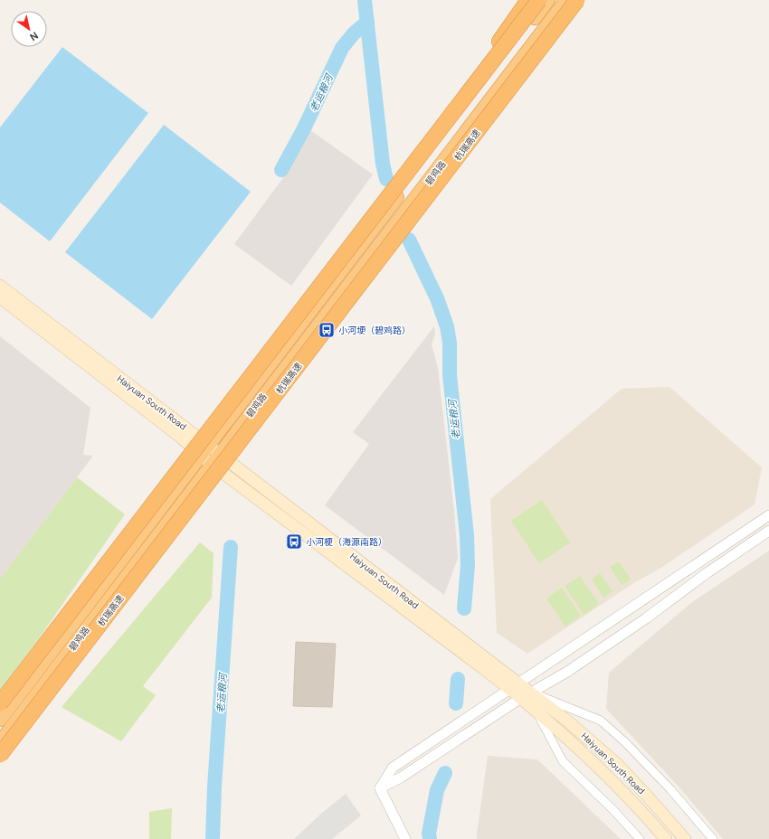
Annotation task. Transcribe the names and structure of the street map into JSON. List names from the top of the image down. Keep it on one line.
{"streets":{"highway":["杭瑞高速","碧鸡路"],"main road":["Haiyuan South Road"]},"crossings":[["碧鸡路","Haiyuan South Road"]],"water":["老运粮河"],"places":{"bus stop":["小河埂（碧鸡路）","小河梗（海源南路）"]},"north":"bottom right"}
